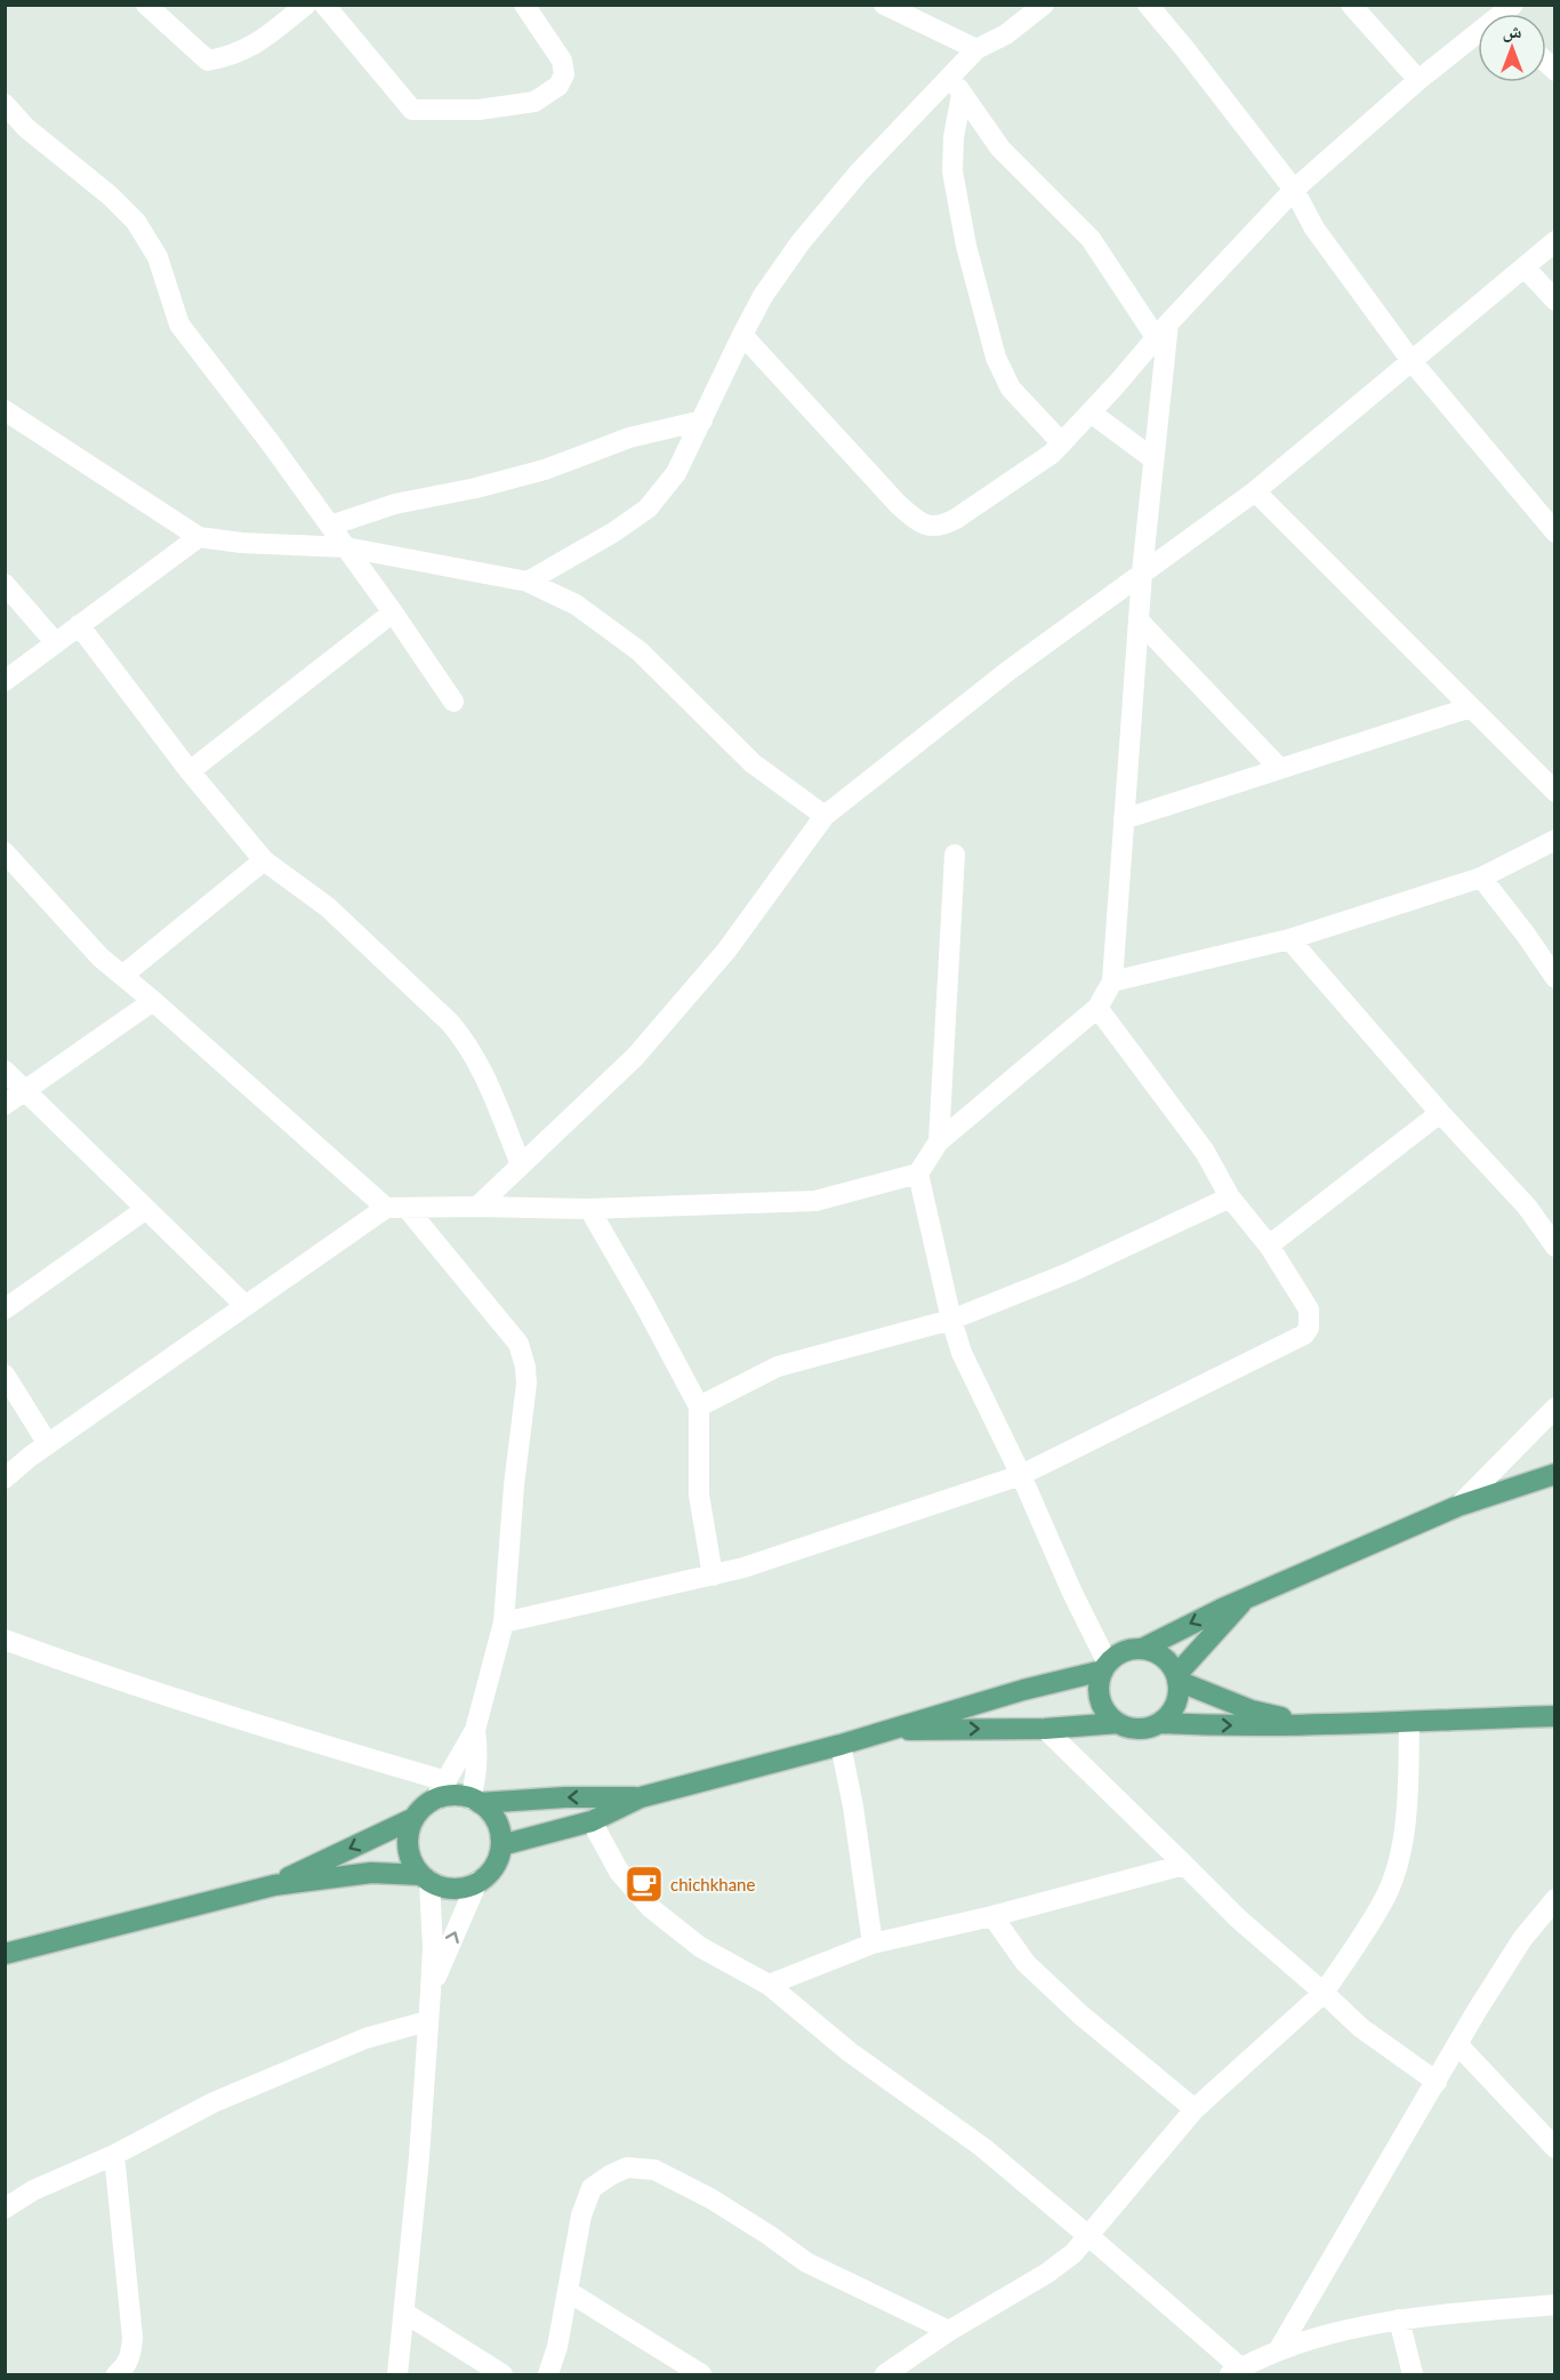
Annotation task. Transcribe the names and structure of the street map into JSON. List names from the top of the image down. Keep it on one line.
{"places":{"cafe":["chichkhane"]},"north":"top"}
